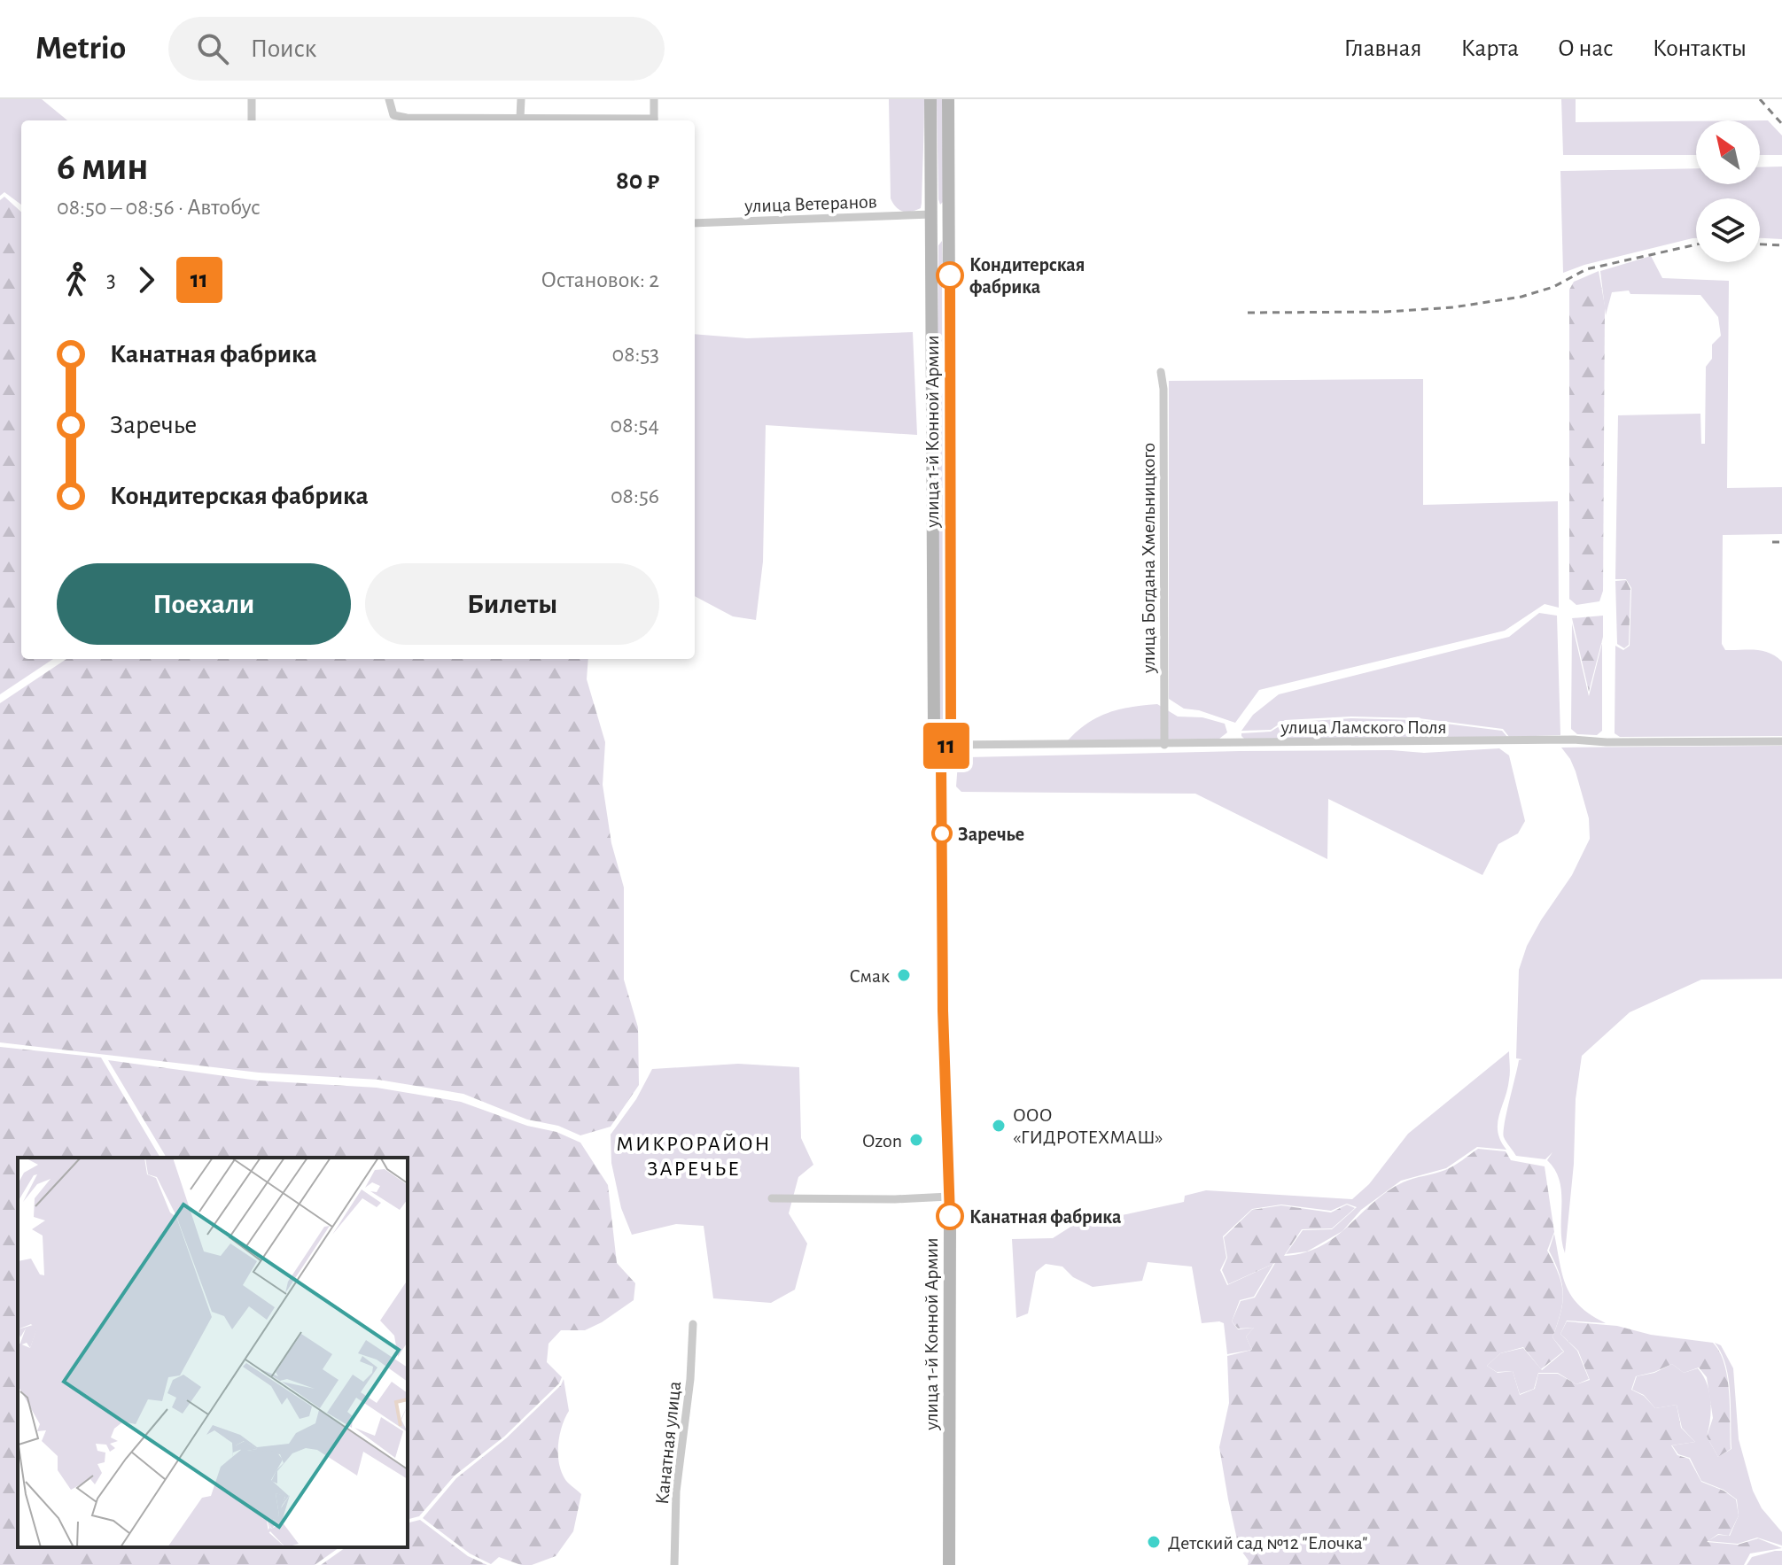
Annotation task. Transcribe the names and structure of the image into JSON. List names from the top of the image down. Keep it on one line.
{"streets":{"main road":["улица 1-й Конной Армии"],"street":["улица Ветеранов","улица Богдана Хмельницкого","улица Ламского Поля","Канатная улица"]},"crossings":[["улица Ветеранов","улица 1-й Конной Армии"],["улица 1-й Конной Армии","улица Ламского Поля"],["улица Богдана Хмельницкого","улица Ламского Поля"]],"districts":["МИКРОРАЙОН ЗАРЕЧЬЕ"],"places":["Кондитерская фабрика","Заречье","Смак","ООО «ГИДРОТЕХМАШ»","Ozon","Канатная фабрика","Детский сад №12 \"Елочка\""],"lines":["bus line 11"],"north":"top left","page":{"header":"Metrio","search":"Поиск","nav":["Главная","Карта","О нас","Контакты"],"on_map":"11","heading":["6 мин","08:50 – 08:56 · Автобус","80 ₽"],"legs":["3","11","Остановок: 2"],"list":[{"name":"Канатная фабрика","value":"08:53"},{"name":"Заречье","value":"08:54"},{"name":"Кондитерская фабрика","value":"08:56"}],"buttons":["Поехали","Билеты"]}}
